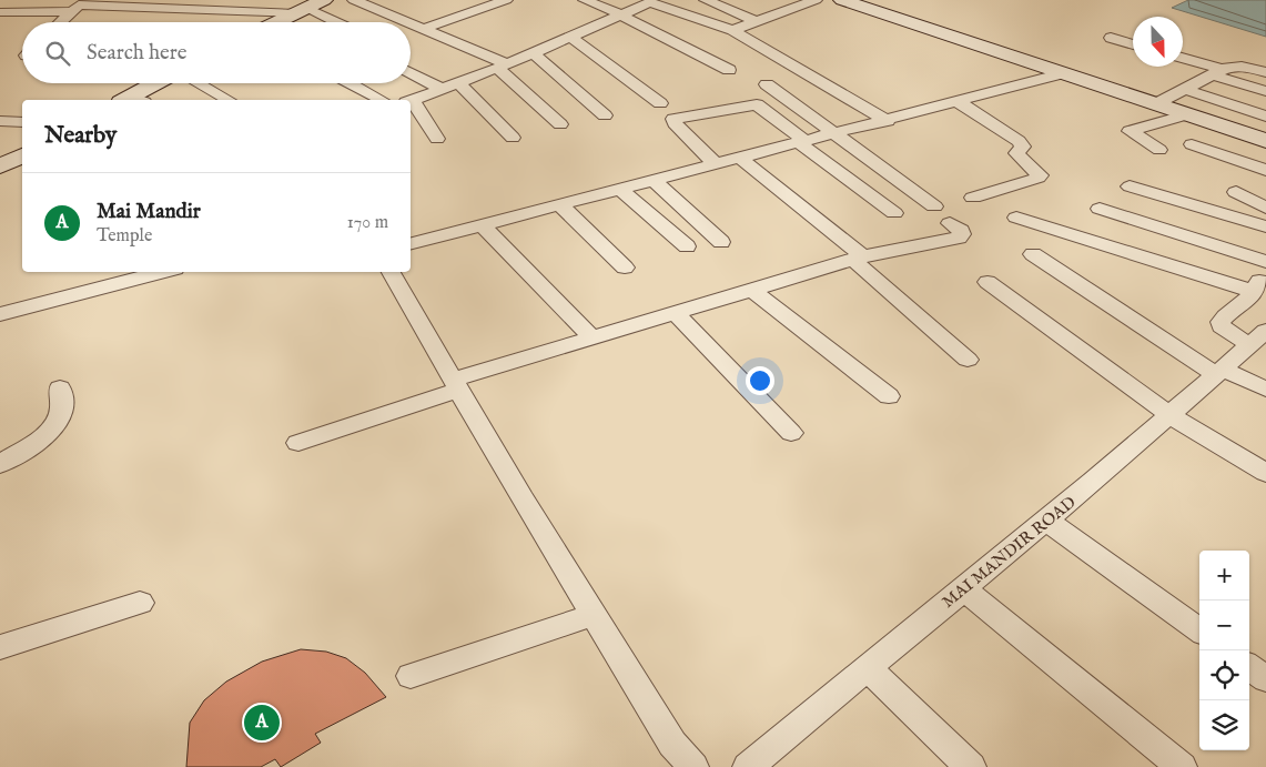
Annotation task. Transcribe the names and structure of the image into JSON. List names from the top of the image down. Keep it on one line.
{"streets":{"street":["MAI MANDIR ROAD"]},"north":"bottom","page":{"search":"Search here","heading":"Nearby","list":[{"mark":"A","name":"Mai Mandir","note":"Temple","value":"170 m"}],"map_buttons":["+","−"],"pins":"A"}}
